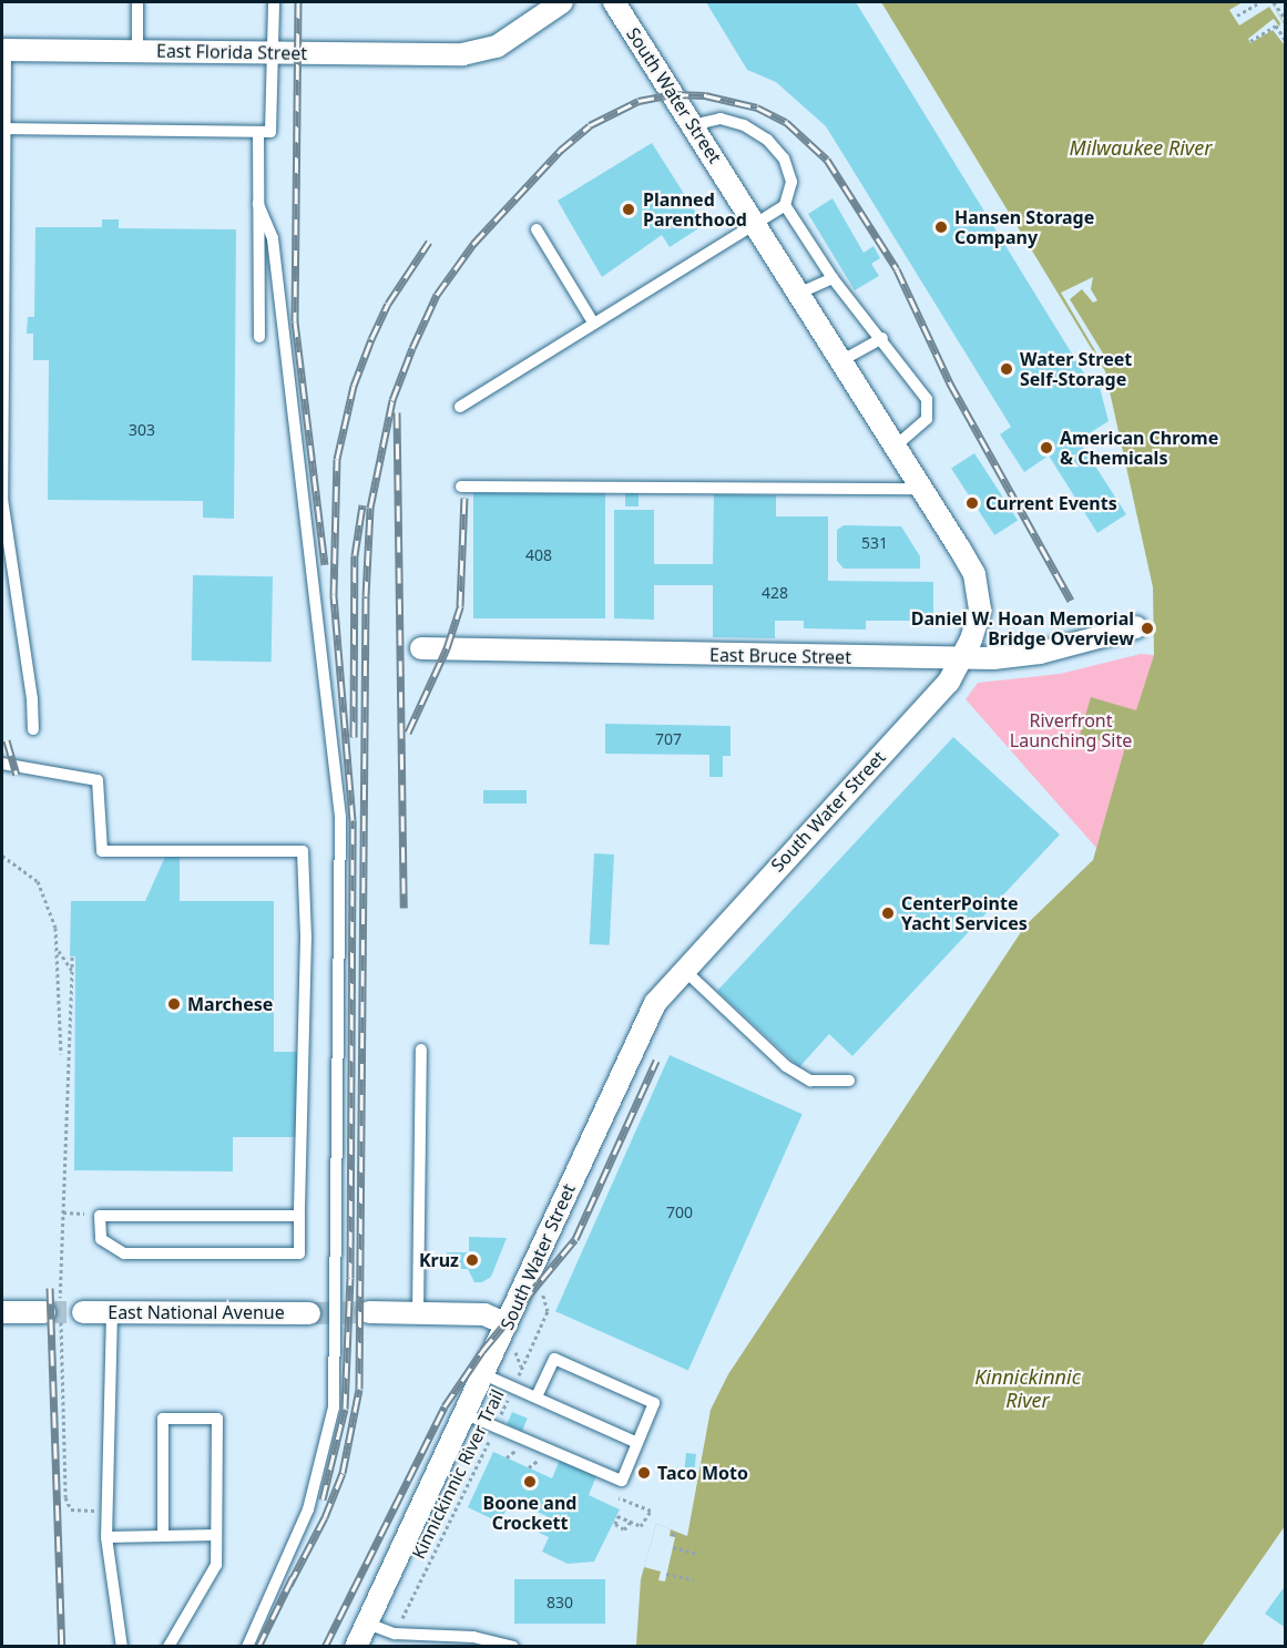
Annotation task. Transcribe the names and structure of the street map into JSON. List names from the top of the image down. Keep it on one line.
{"streets":{"street":["East Florida Street","South Water Street","East Bruce Street","East National Avenue"],"path":["Kinnickinnic River Trail"]},"crossings":[["South Water Street","East Bruce Street"]],"water":["Milwaukee River","Kinnickinnic River"],"parks":["Riverfront Launching Site"],"places":["Planned Parenthood","Hansen Storage Company","Water Street Self-Storage","American Chrome & Chemicals","Current Events","Daniel W. Hoan Memorial Bridge Overview","CenterPointe Yacht Services","Marchese","Kruz","Taco Moto","Boone and Crockett"],"house_numbers":["303","531","408","428","707","700","830"]}
